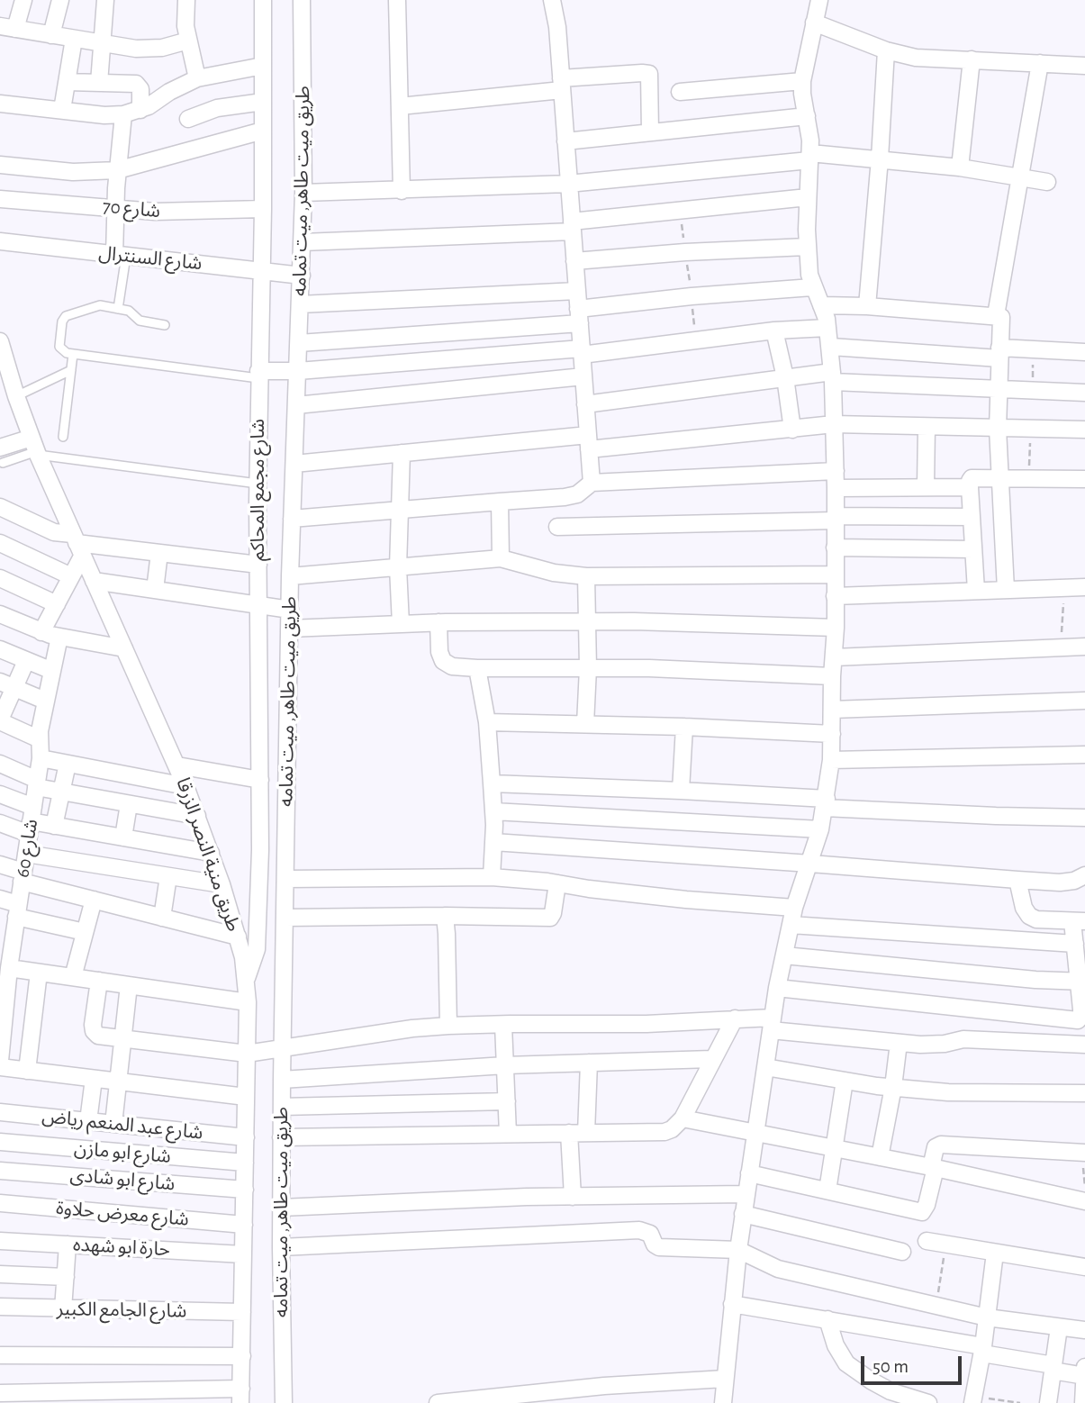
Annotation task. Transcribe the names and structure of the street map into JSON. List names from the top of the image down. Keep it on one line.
{"streets":{"street":["طريق ميت طاهر, ميت تمامه","شارع 70","شارع السنترال","شارع مجمع المحاكم","شارع 60","طريق منية النصر الزرقا","شارع عبد المنعم رياض","شارع ابو مازن","شارع ابو شادى","شارع معرض حلاوة","حارة ابو شهده","شارع الجامع الكبير"]},"crossings":[["طريق ميت طاهر, ميت تمامه","شارع السنترال"],["شارع 70","شارع مجمع المحاكم"],["شارع السنترال","شارع مجمع المحاكم"],["شارع مجمع المحاكم","طريق منية النصر الزرقا"],["طريق منية النصر الزرقا","شارع عبد المنعم رياض"],["طريق منية النصر الزرقا","شارع ابو مازن"],["طريق منية النصر الزرقا","شارع ابو شادى"],["طريق منية النصر الزرقا","شارع معرض حلاوة"],["طريق منية النصر الزرقا","حارة ابو شهده"],["طريق منية النصر الزرقا","شارع الجامع الكبير"]],"scale_bar":"50 m"}
